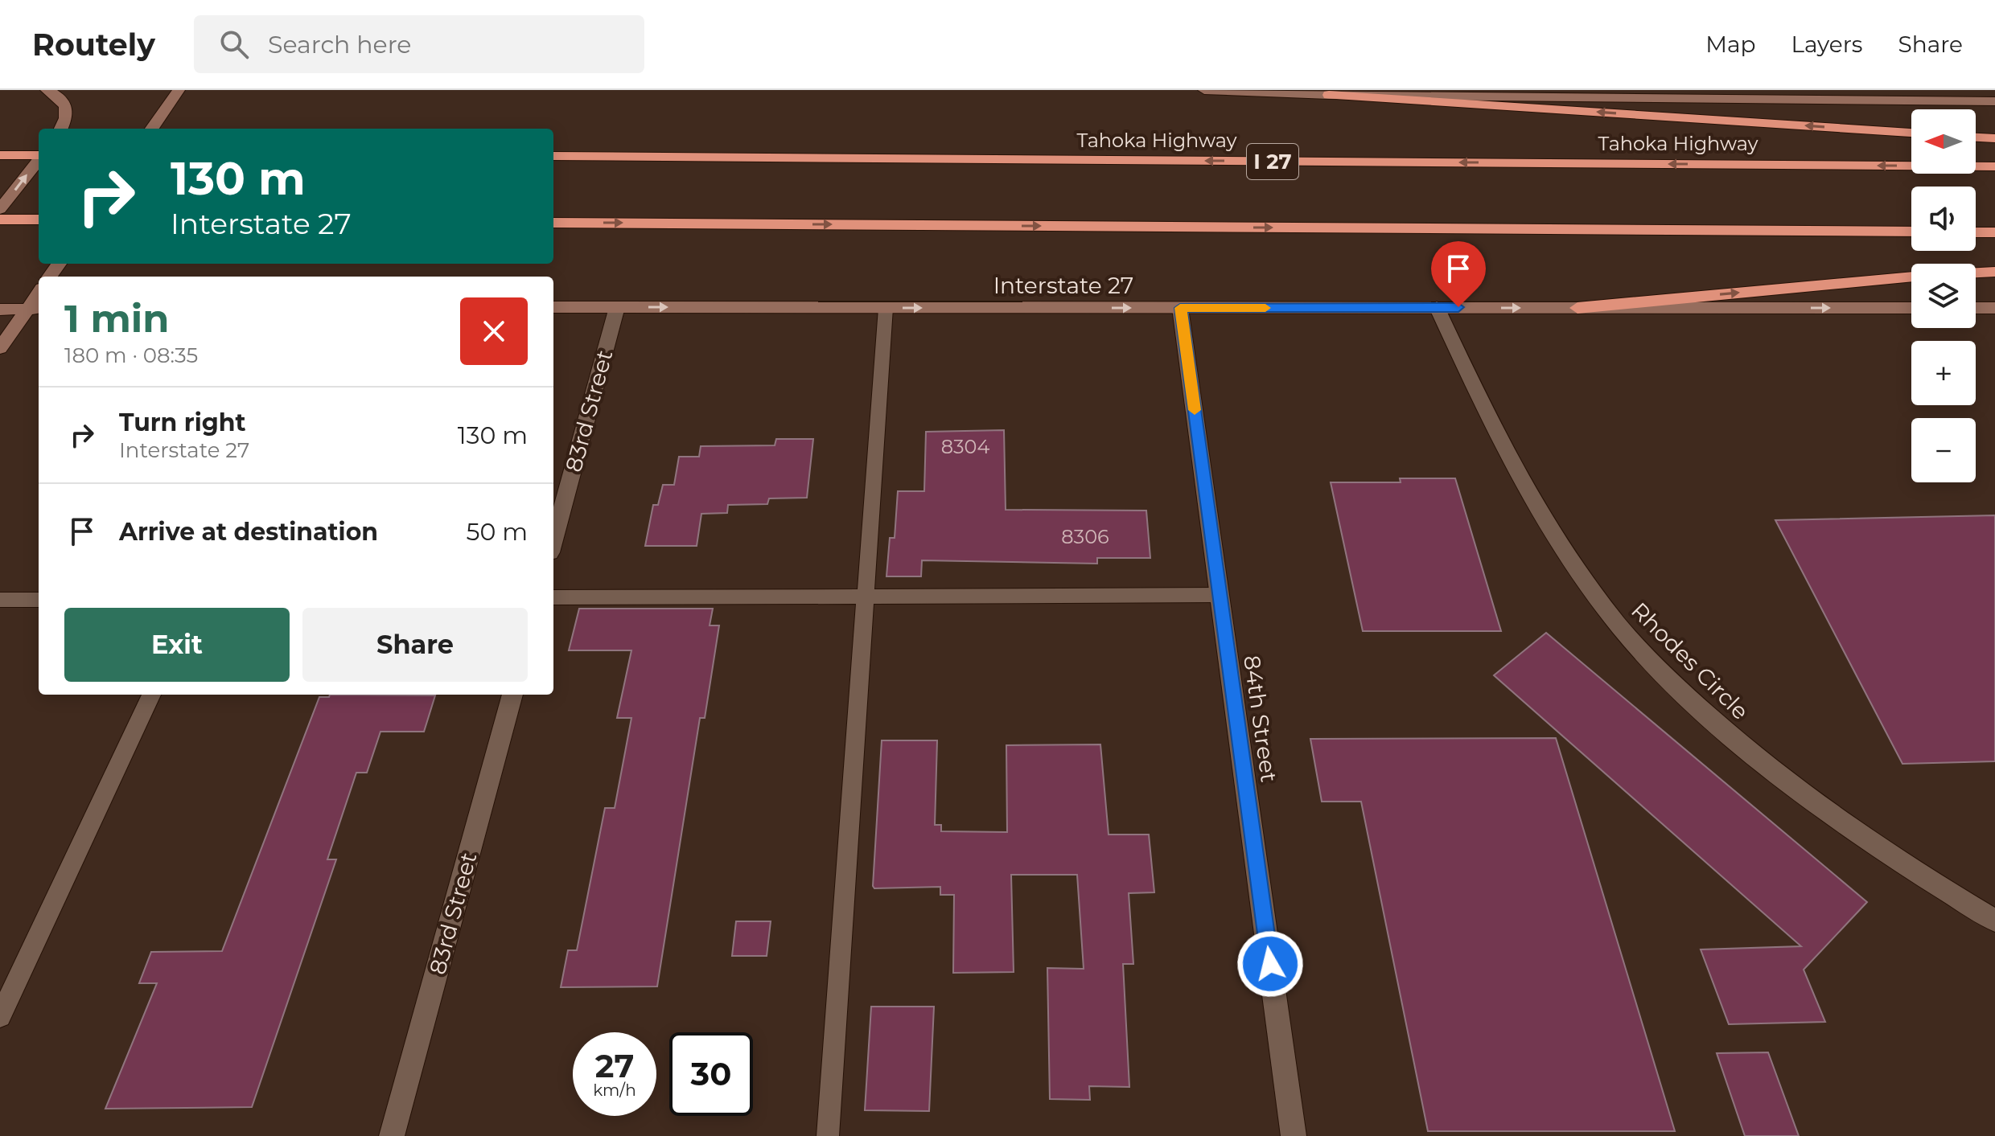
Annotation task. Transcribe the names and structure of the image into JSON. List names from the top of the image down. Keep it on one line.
{"streets":{"highway":["Tahoka Highway","I 27"],"main road":["Interstate 27"],"street":["83rd Street","Rhodes Circle","84th Street"]},"crossings":[["Interstate 27","83rd Street"],["Interstate 27","Rhodes Circle"],["Interstate 27","84th Street"]],"one_way":["Interstate 27"],"house_numbers":["8304","8306"],"north":"left","page":{"header":"Routely","search":"Search here","nav":["Map","Layers","Share"],"map_buttons":["+","−"],"turn":["130 m","Interstate 27"],"heading":["1 min","180 m · 08:35"],"list":[{"name":"Turn right","note":"Interstate 27","value":"130 m"},{"name":"Arrive at destination","value":"50 m"}],"buttons":["Exit","Share"],"speed":"27 km/h","limit":"30"}}
